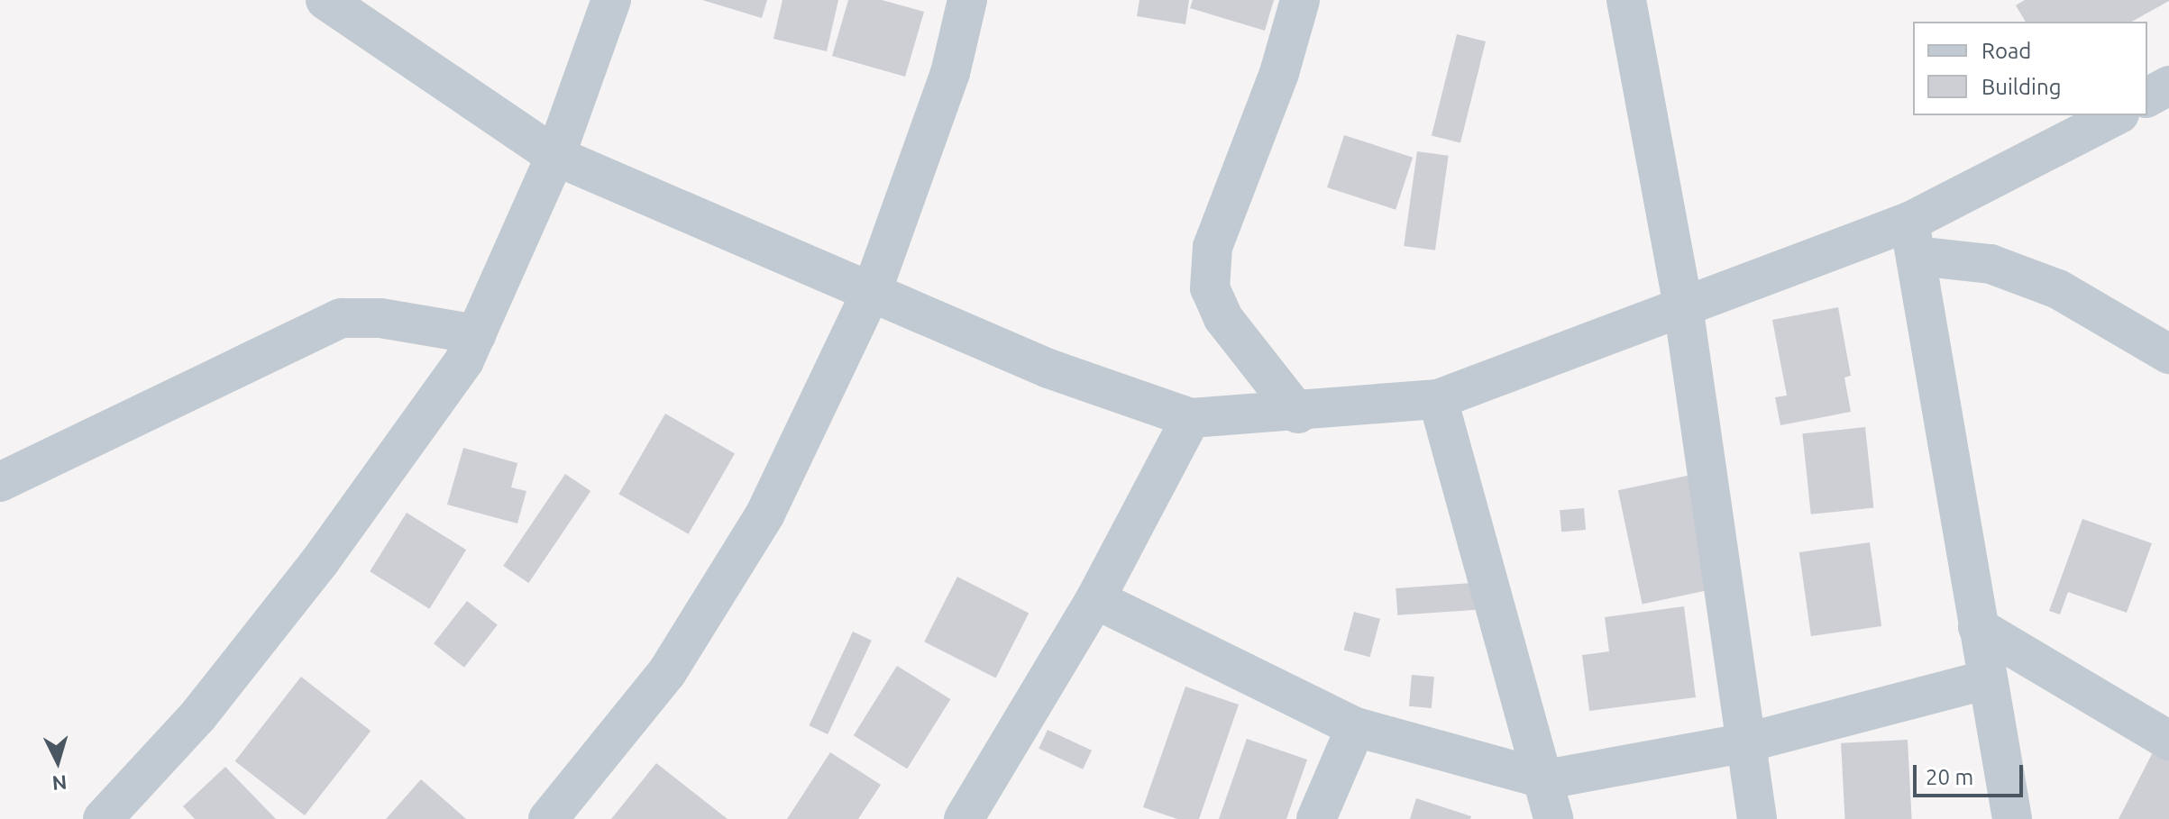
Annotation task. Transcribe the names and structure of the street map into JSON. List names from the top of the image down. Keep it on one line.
{"legend":["Road","Building"],"scale_bar":"20 m","north":"bottom"}
